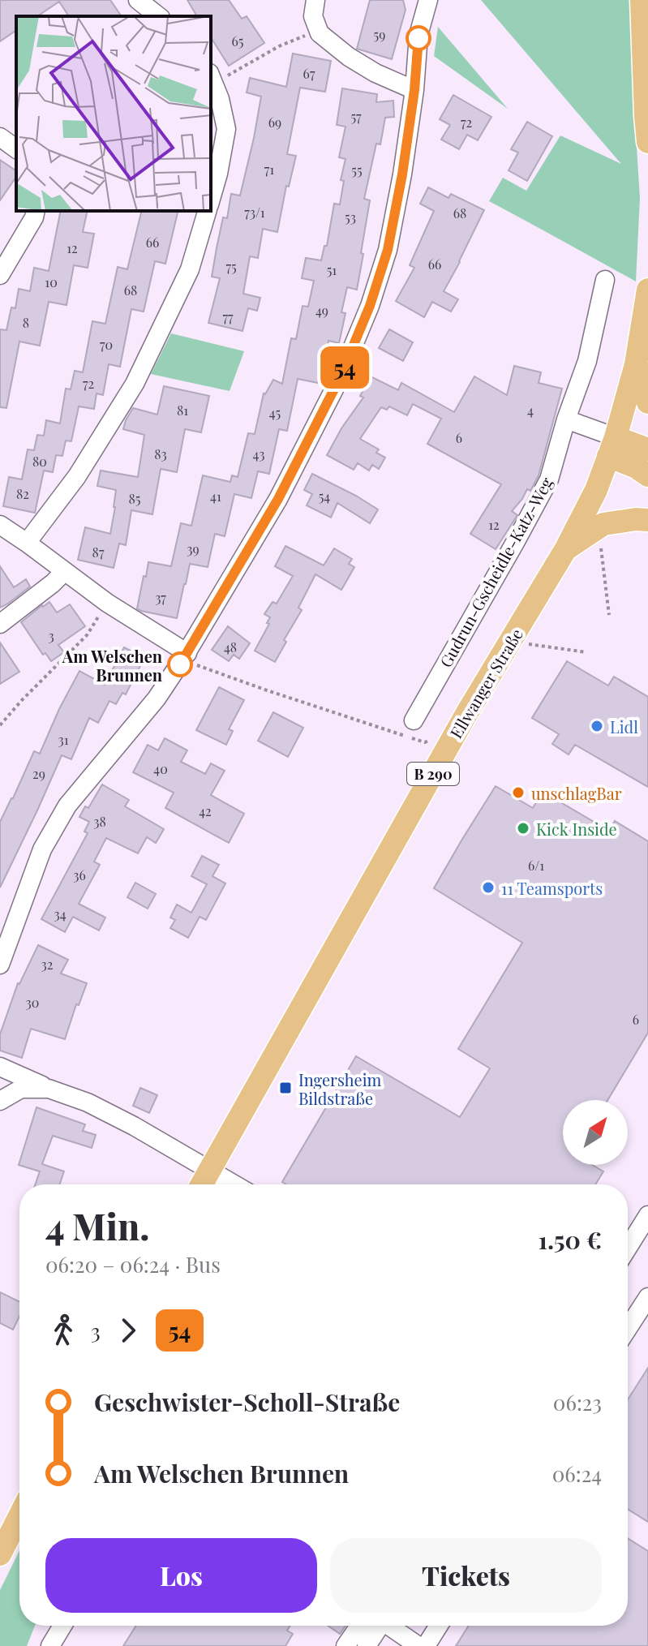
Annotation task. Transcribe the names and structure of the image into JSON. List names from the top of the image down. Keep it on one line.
{"streets":{"main road":["Ellwanger Straße","B 290"],"street":["Gudrun-Gscheidle-Katz-Weg"]},"places":{"other":["Am Welschen Brunnen","Lidl","unschlagBar","Kick Inside","11 Teamsports"],"transit":["Ingersheim Bildstraße"]},"lines":["bus line 54"],"house_numbers":["59","65","67","57","69","72","71","55","73/1","68","53","66","12","66","75","51","10","68","49","77","8","70","72","81","4","45","6","83","43","80","82","41","54","85","12","39","87","37","3","48","31","40","29","42","38","6/1","36","34","32","30","6"],"north":"top right","page":{"on_map":"54","heading":["4 Min.","06:20 – 06:24 · Bus","1.50 €"],"legs":["3","54"],"list":[{"name":"Geschwister-Scholl-Straße","value":"06:23"},{"name":"Am Welschen Brunnen","value":"06:24"}],"buttons":["Los","Tickets"]}}
